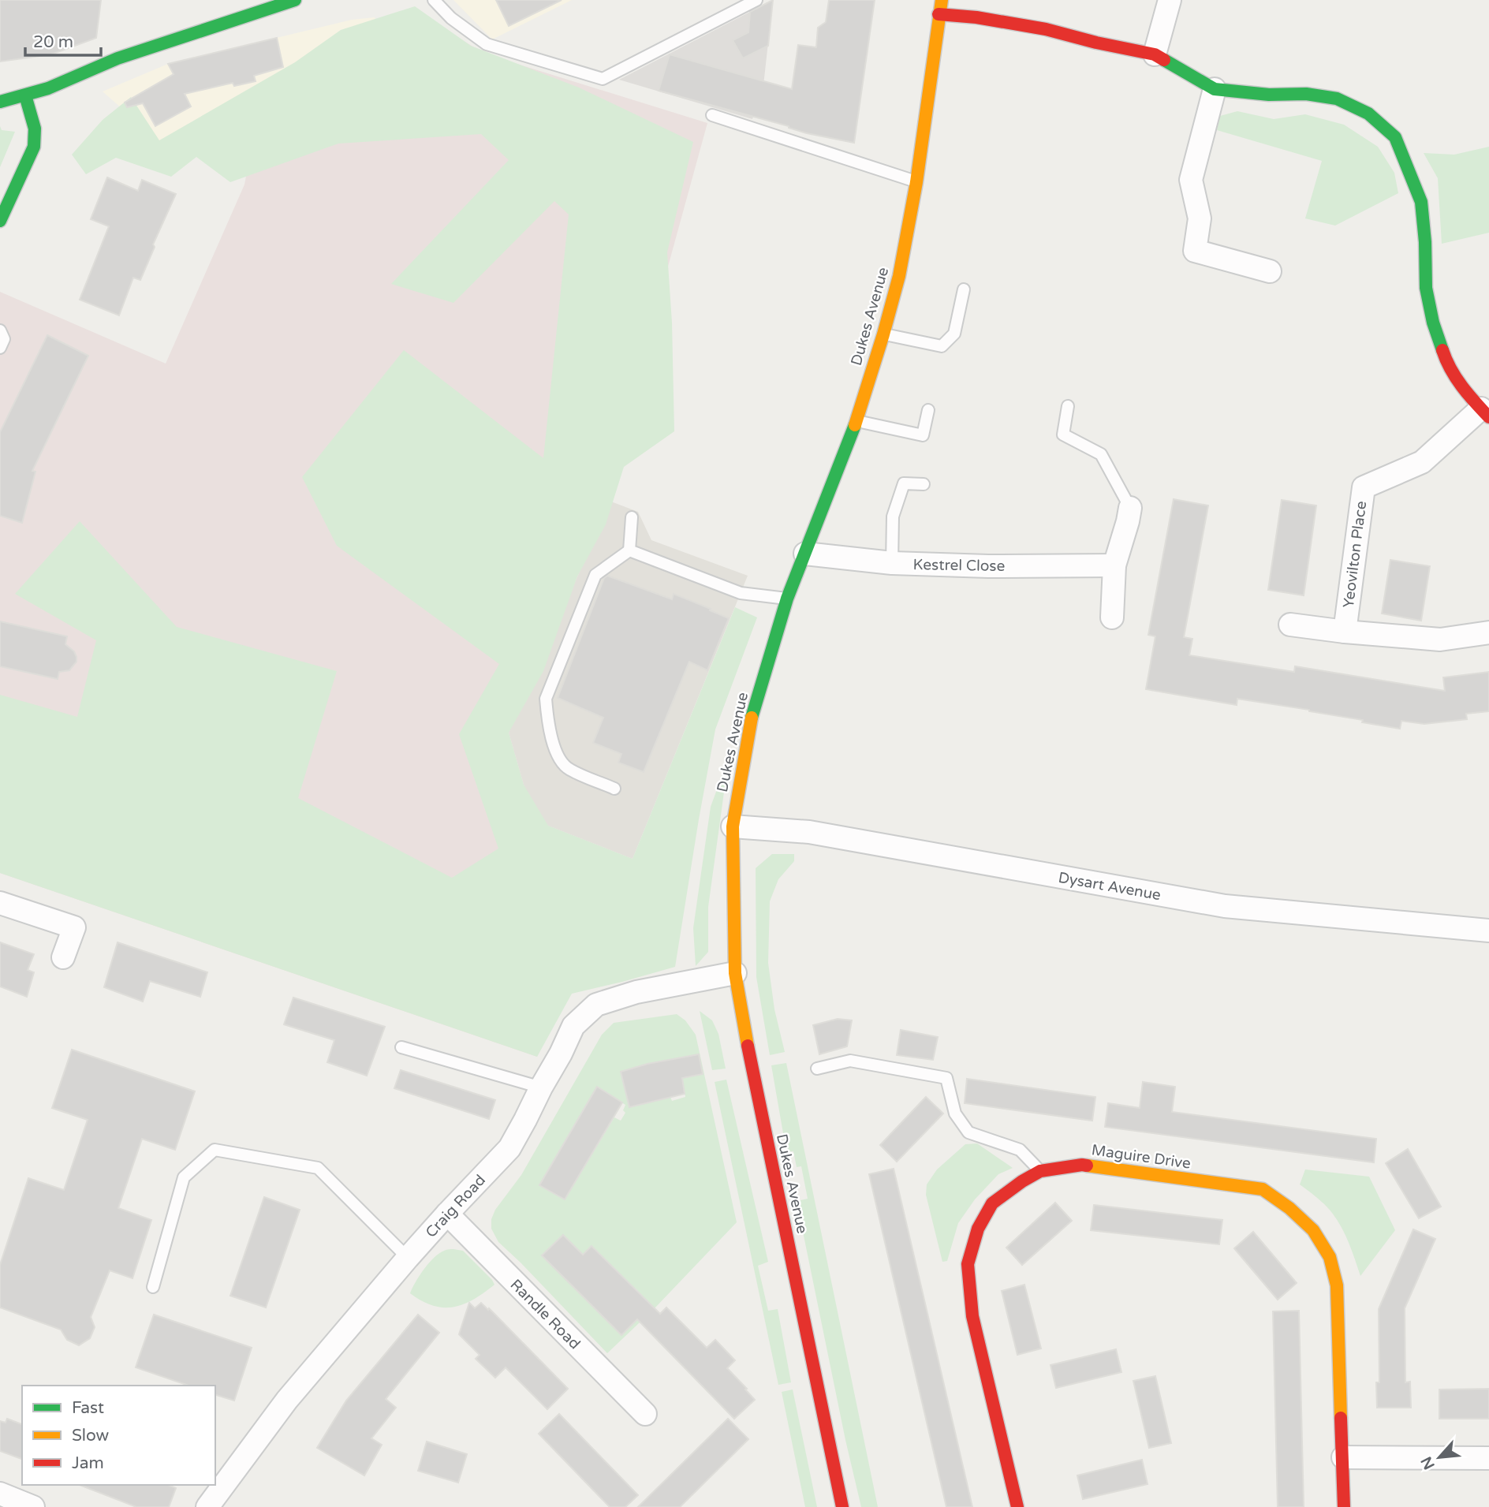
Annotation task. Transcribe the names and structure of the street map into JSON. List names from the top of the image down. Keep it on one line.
{"streets":{"street":["Dukes Avenue","Yeovilton Place","Kestrel Close","Dysart Avenue","Maguire Drive","Craig Road","Randle Road"]},"crossings":[["Dukes Avenue","Kestrel Close"],["Dukes Avenue","Dysart Avenue"],["Dukes Avenue","Craig Road"],["Craig Road","Randle Road"]],"legend":["Fast","Slow","Jam"],"scale_bar":"20 m","north":"bottom left"}
